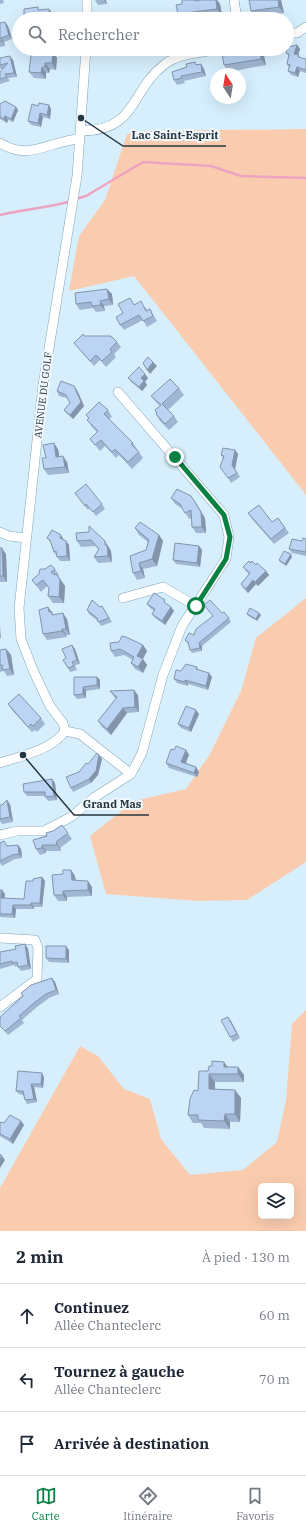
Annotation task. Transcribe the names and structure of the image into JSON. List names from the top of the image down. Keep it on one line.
{"streets":{"street":["AVENUE DU GOLF"]},"places":["Lac Saint-Esprit","Grand Mas"],"north":"top","page":{"search":"Rechercher","heading":["2 min","À pied · 130 m"],"list":[["Continuez","Allée Chanteclerc","60 m"],["Tournez à gauche","Allée Chanteclerc","70 m"],"Arrivée à destination"],"nav":["Carte","Itinéraire","Favoris"]}}
